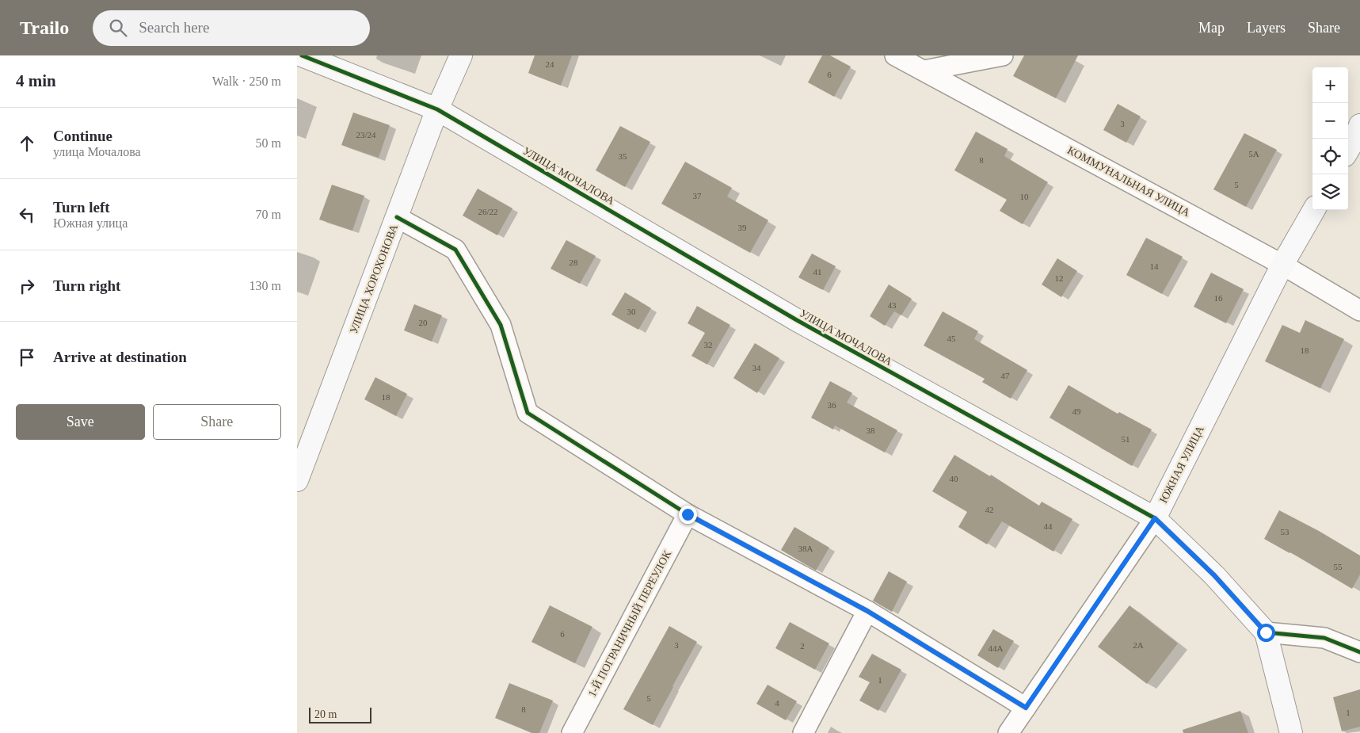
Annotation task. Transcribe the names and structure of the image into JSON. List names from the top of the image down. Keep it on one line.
{"streets":{"street":["УЛИЦА МОЧАЛОВА","КОММУНАЛЬНАЯ УЛИЦА","УЛИЦА ХОРОХОНОВА","ЮЖНАЯ УЛИЦА","1-Й ПОГРАНИЧНЫЙ ПЕРЕУЛОК"]},"crossings":[["УЛИЦА МОЧАЛОВА","УЛИЦА ХОРОХОНОВА"],["УЛИЦА МОЧАЛОВА","ЮЖНАЯ УЛИЦА"],["КОММУНАЛЬНАЯ УЛИЦА","ЮЖНАЯ УЛИЦА"]],"house_numbers":["24","6","3","23/24","5А","35","8","5","37","10","26/22","39","28","14","41","12","16","43","30","20","45","32","18","34","47","18","36","49","38","51","40","42","44","53","38А","55","6","3","2А","2","44А","1","5","4","8","1"],"scale_bar":"20 m","page":{"header":"Trailo","search":"Search here","nav":["Map","Layers","Share"],"heading":["4 min","Walk · 250 m"],"map_buttons":["+","−"],"list":[["Continue","улица Мочалова","50 m"],["Turn left","Южная улица","70 m"],["Turn right","130 m"],"Arrive at destination"],"buttons":["Save","Share"],"scale":"20 m"}}
